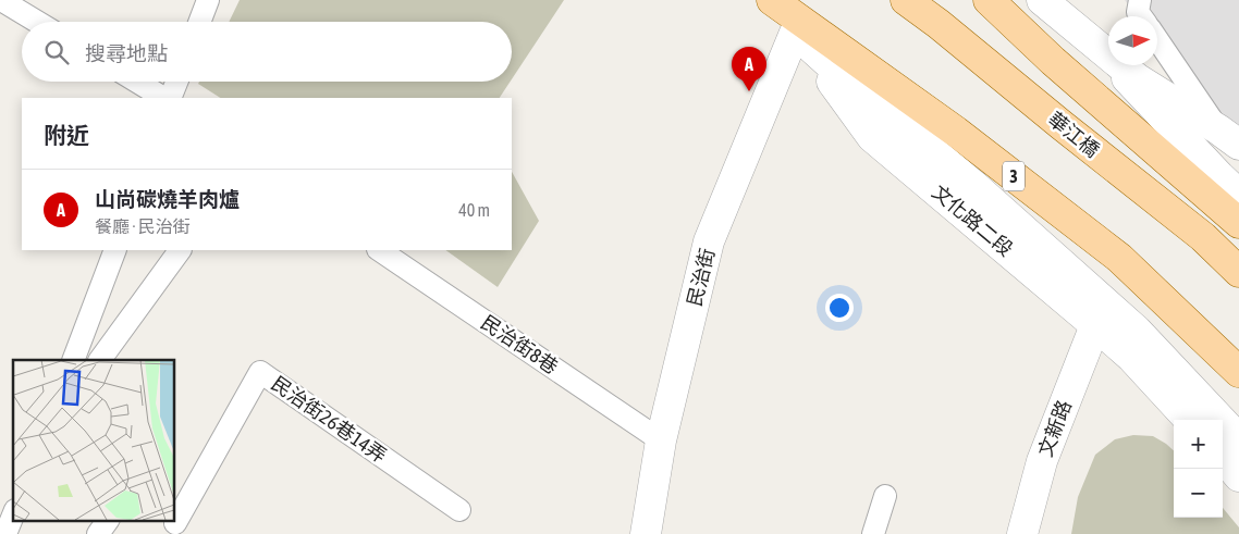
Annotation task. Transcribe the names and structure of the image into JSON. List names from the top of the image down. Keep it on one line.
{"streets":{"main road":["華江橋","3","文化路二段"],"street":["民治街","文新路"],"lane":["民治街8巷","民治街26巷14弄"]},"crossings":[["文化路二段","民治街"],["文化路二段","文新路"],["民治街","民治街8巷"]],"north":"right","page":{"search":"搜尋地點","pins":"A","heading":"附近","list":[{"mark":"A","name":"山尚碳燒羊肉爐","note":"餐廳 · 民治街","value":"40 m"}],"map_buttons":["+","−"]}}
